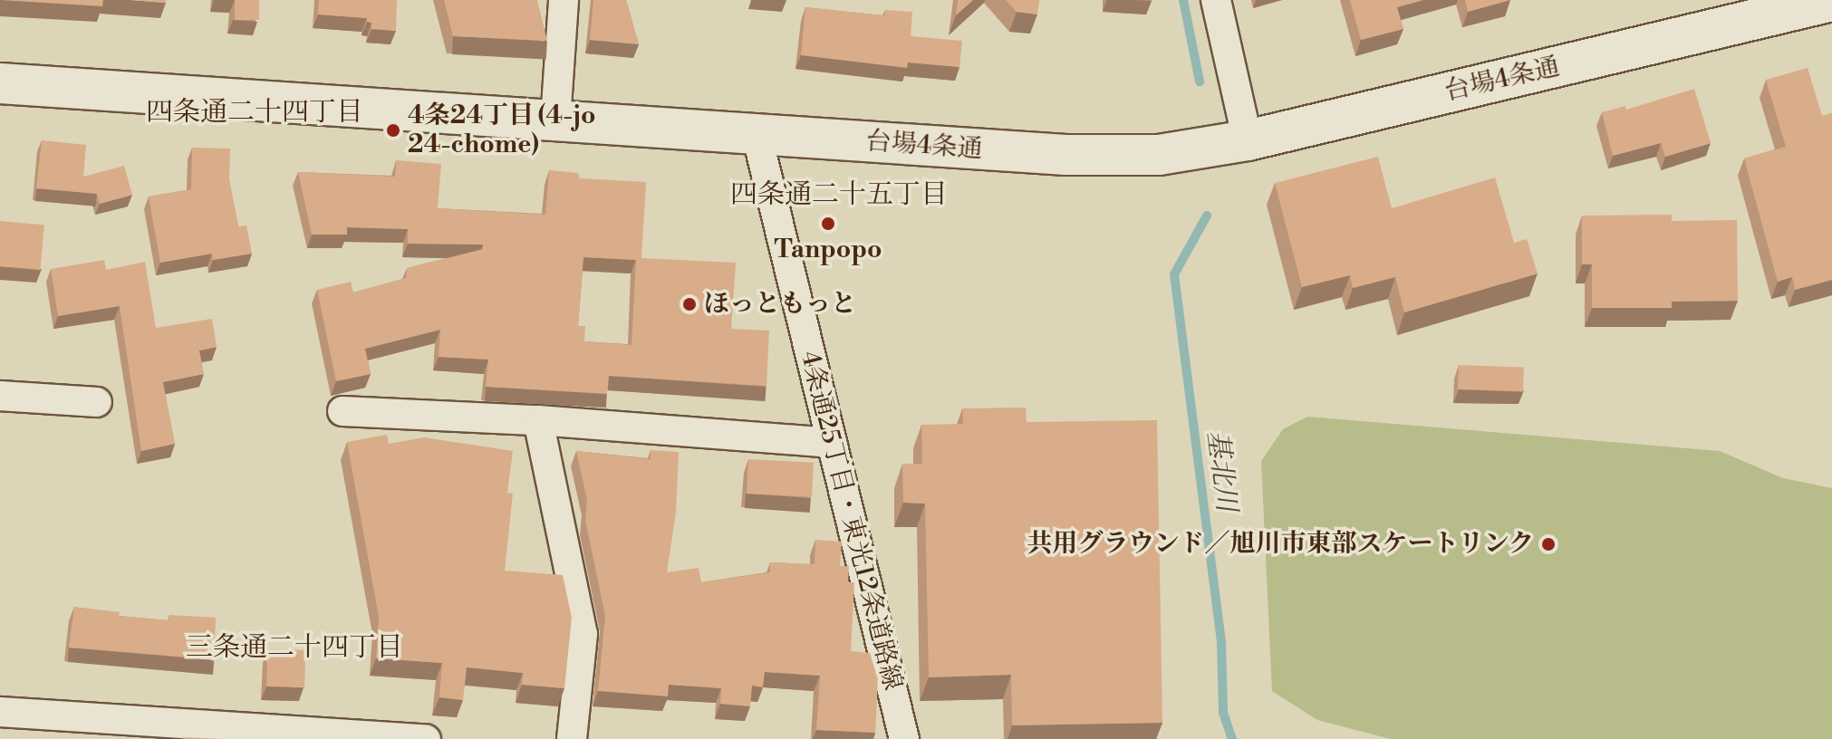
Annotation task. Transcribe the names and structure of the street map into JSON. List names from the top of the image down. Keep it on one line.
{"streets":{"street":["台場4条通","4条通25丁目・東光12条道路線"]},"crossings":[["台場4条通","4条通25丁目・東光12条道路線"]],"districts":["四条通二十四丁目","四条通二十五丁目","三条通二十四丁目"],"water":["基北川"],"places":["4条24丁目 (4-jo 24-chome)","Tanpopo","ほっともっと","共用グラウンド／旭川市東部スケートリンク"]}
